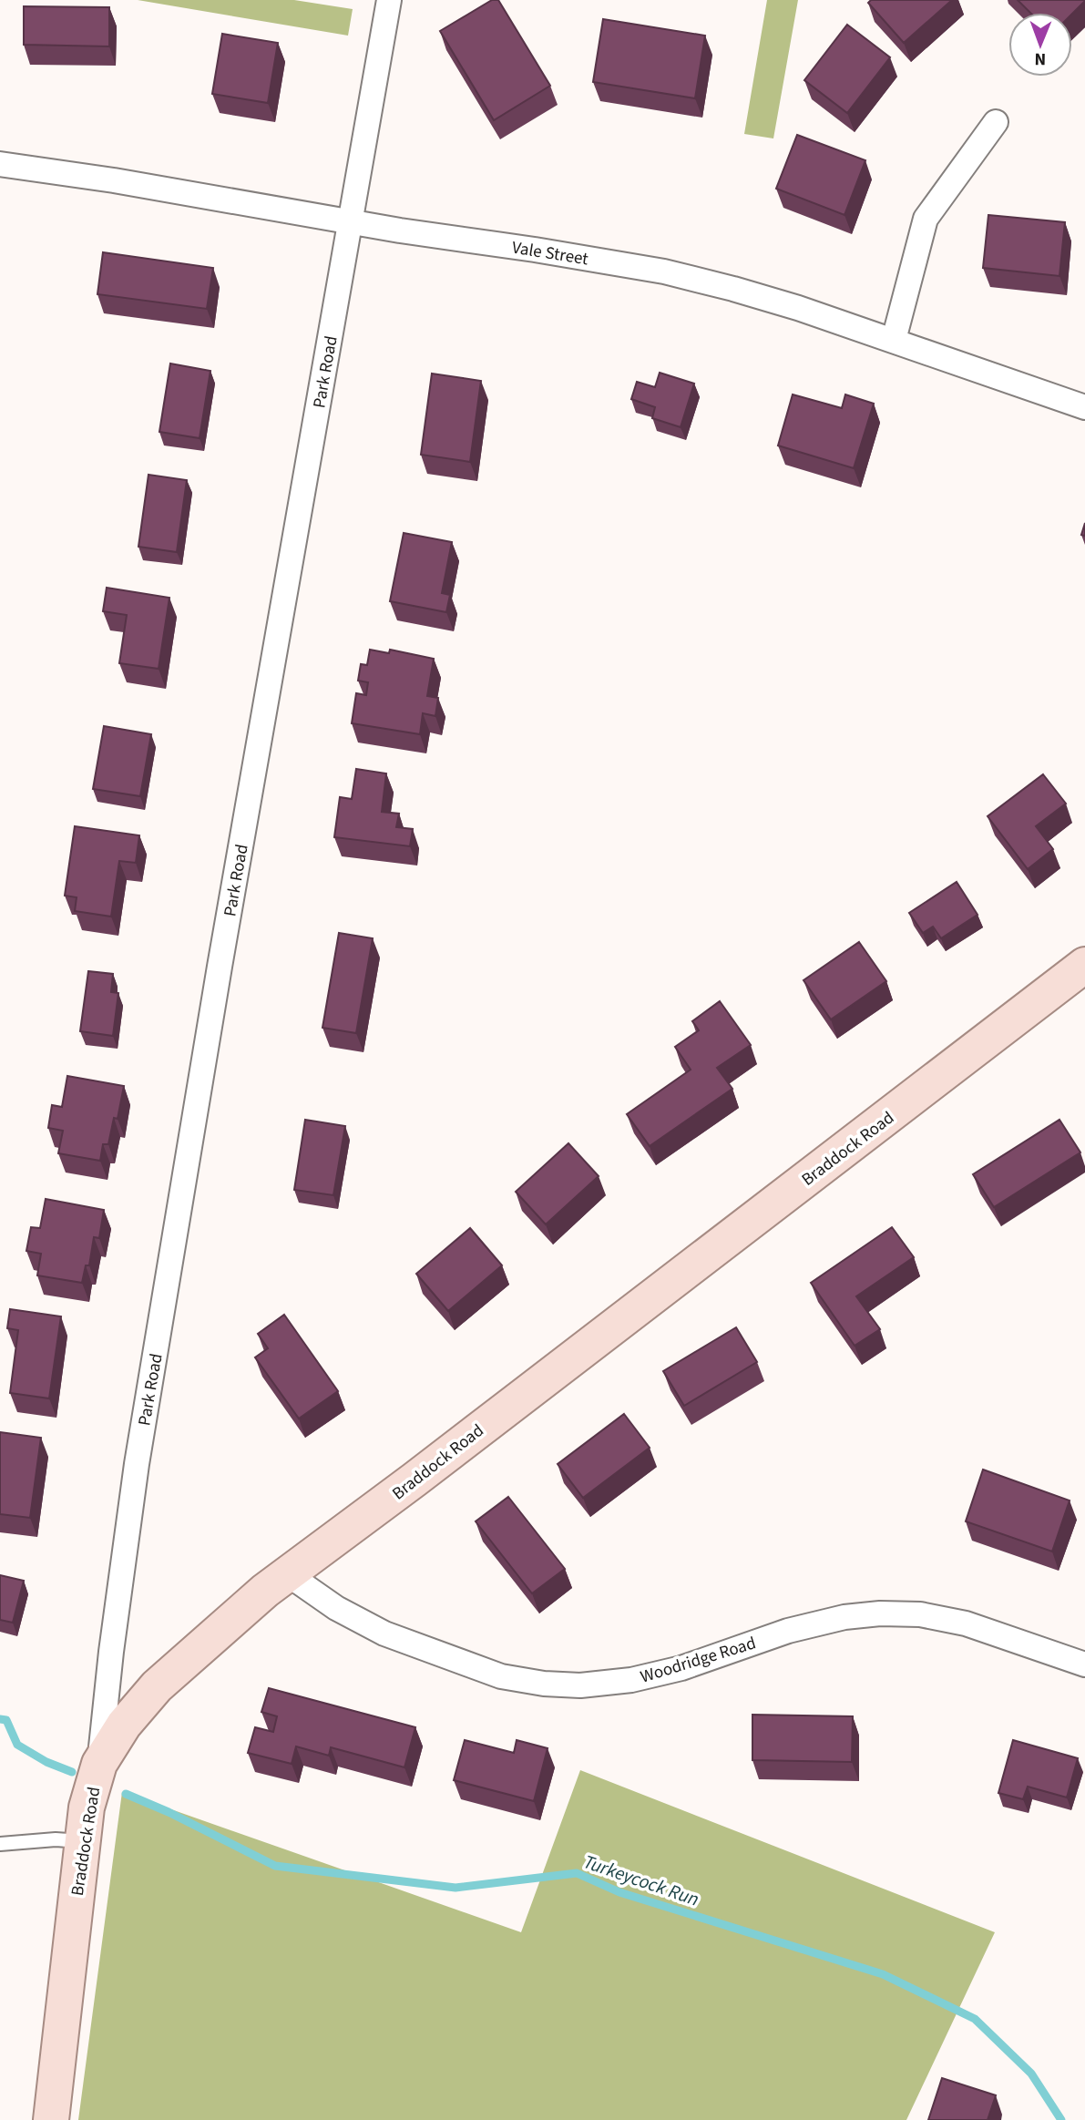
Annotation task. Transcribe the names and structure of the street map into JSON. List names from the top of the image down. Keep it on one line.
{"streets":{"main road":["Braddock Road"],"street":["Vale Street","Park Road","Woodridge Road"]},"crossings":[["Vale Street","Park Road"],["Park Road","Braddock Road"],["Braddock Road","Woodridge Road"]],"water":["Turkeycock Run"],"north":"bottom"}
